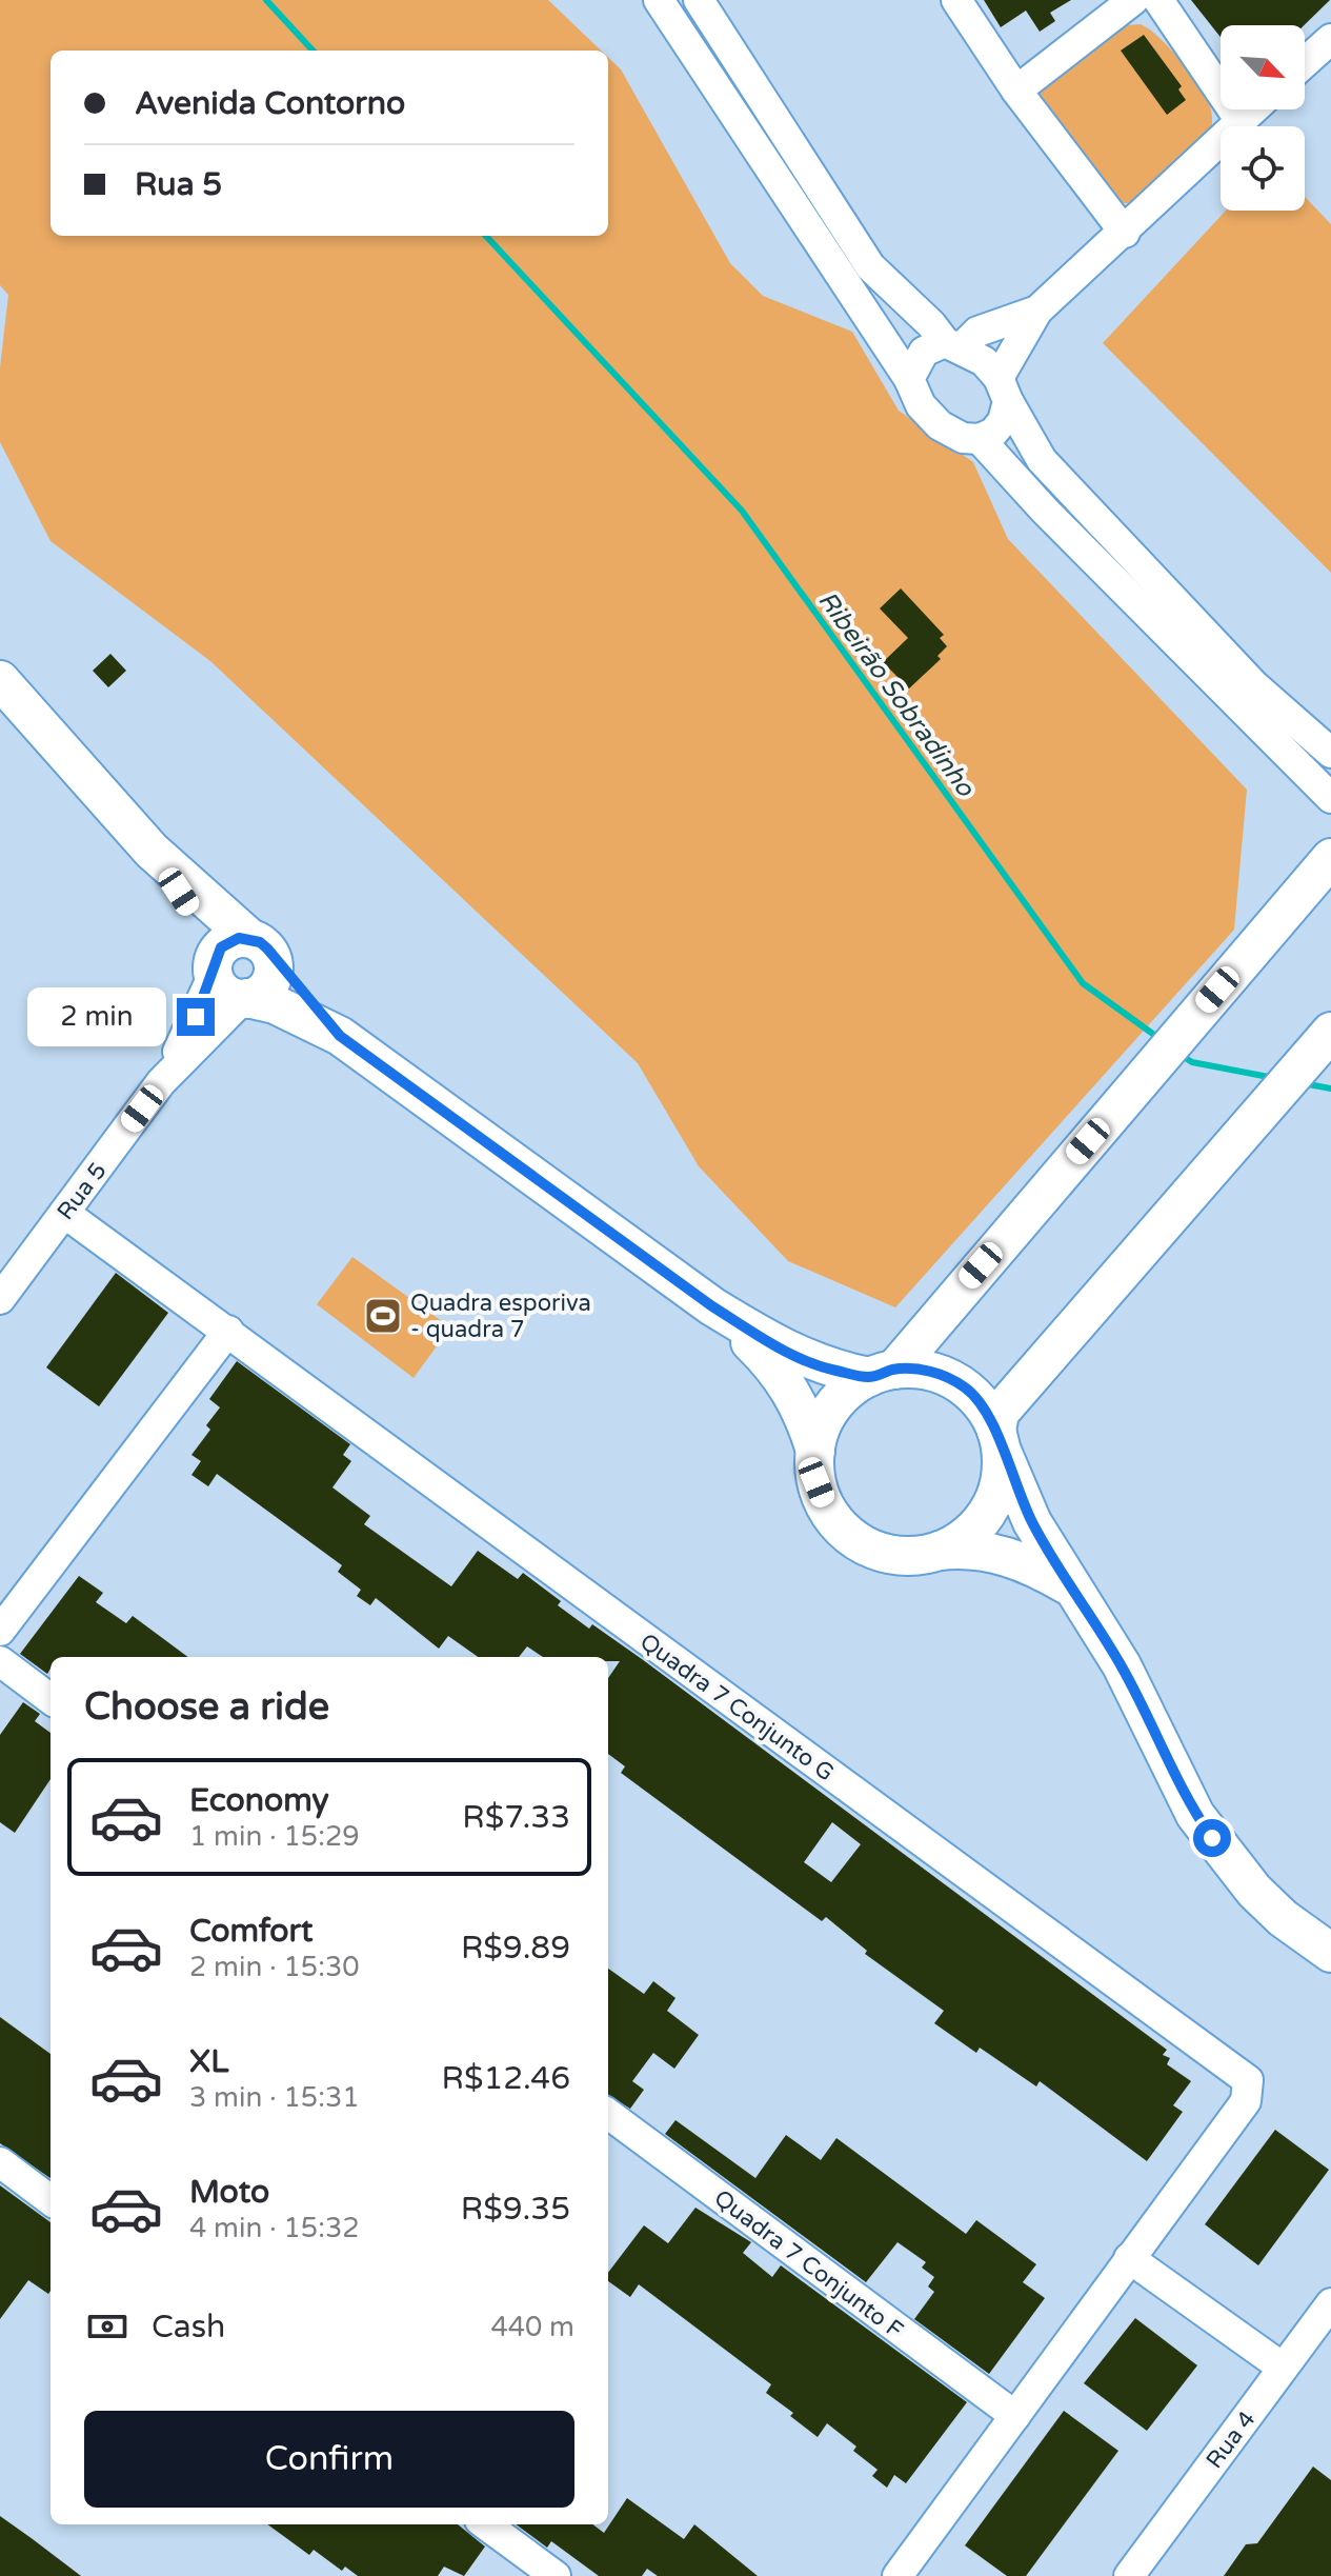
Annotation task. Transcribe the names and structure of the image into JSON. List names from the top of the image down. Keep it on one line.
{"streets":{"street":["Rua 5","Quadra 7 Conjunto G","Quadra 7 Conjunto F","Rua 4"]},"crossings":[["Rua 5","Quadra 7 Conjunto G"]],"water":["Ribeirão Sobradinho"],"places":{"sports":["Quadra esporiva - quadra 7"]},"north":"bottom right","page":{"banner":["Avenida Contorno","Rua 5"],"bubble":"2 min","heading":"Choose a ride","list":[{"name":"Economy","note":"1 min · 15:29","value":"R$7.33"},{"name":"Comfort","note":"2 min · 15:30","value":"R$9.89"},{"name":"XL","note":"3 min · 15:31","value":"R$12.46"},{"name":"Moto","note":"4 min · 15:32","value":"R$9.35"}],"pay":["Cash","440 m"],"buttons":"Confirm"}}
